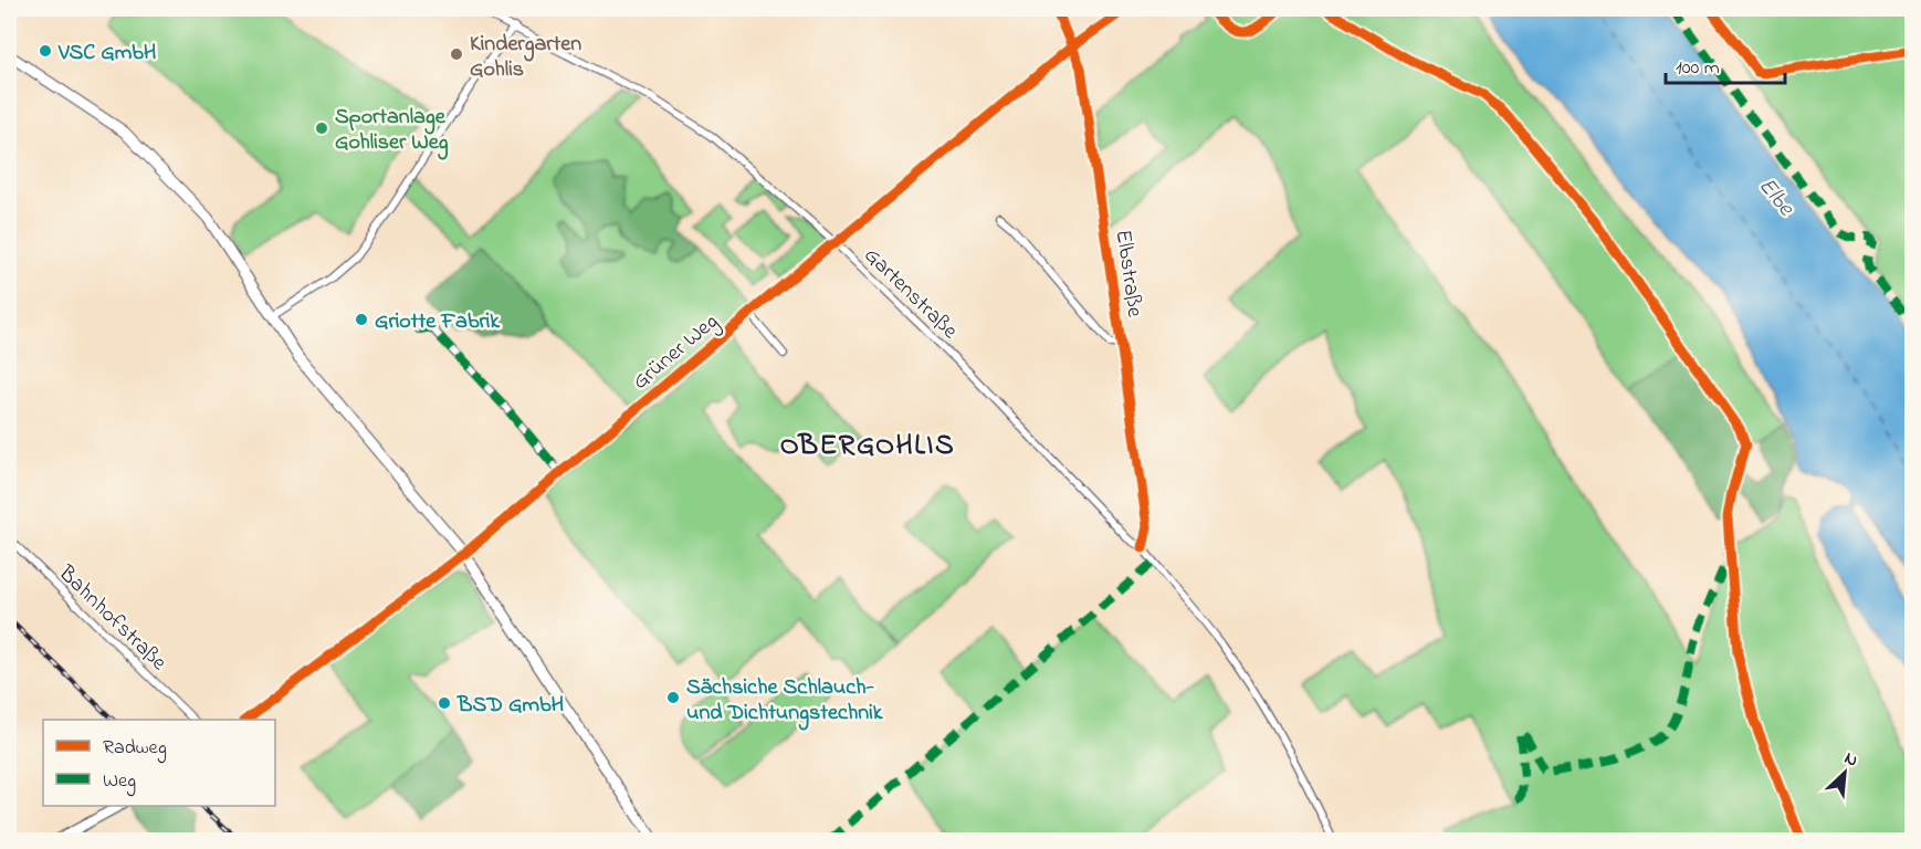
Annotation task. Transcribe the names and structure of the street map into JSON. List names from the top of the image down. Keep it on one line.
{"streets":{"street":["Elbstraße","Gartenstraße","Grüner Weg","Bahnhofstraße"]},"crossings":[["Elbstraße","Gartenstraße"],["Elbstraße","Grüner Weg"],["Gartenstraße","Grüner Weg"]],"districts":["OBERGOHLIS"],"water":["Elbe"],"places":["VSC GmbH","Kindergarten Gohlis","Sportanlage Gohliser Weg","Griotte Fabrik","Sächsiche Schlauch- und Dichtungstechnik","BSD GmbH"],"legend":["Radweg","Weg"],"scale_bar":"100 m","north":"top right"}
